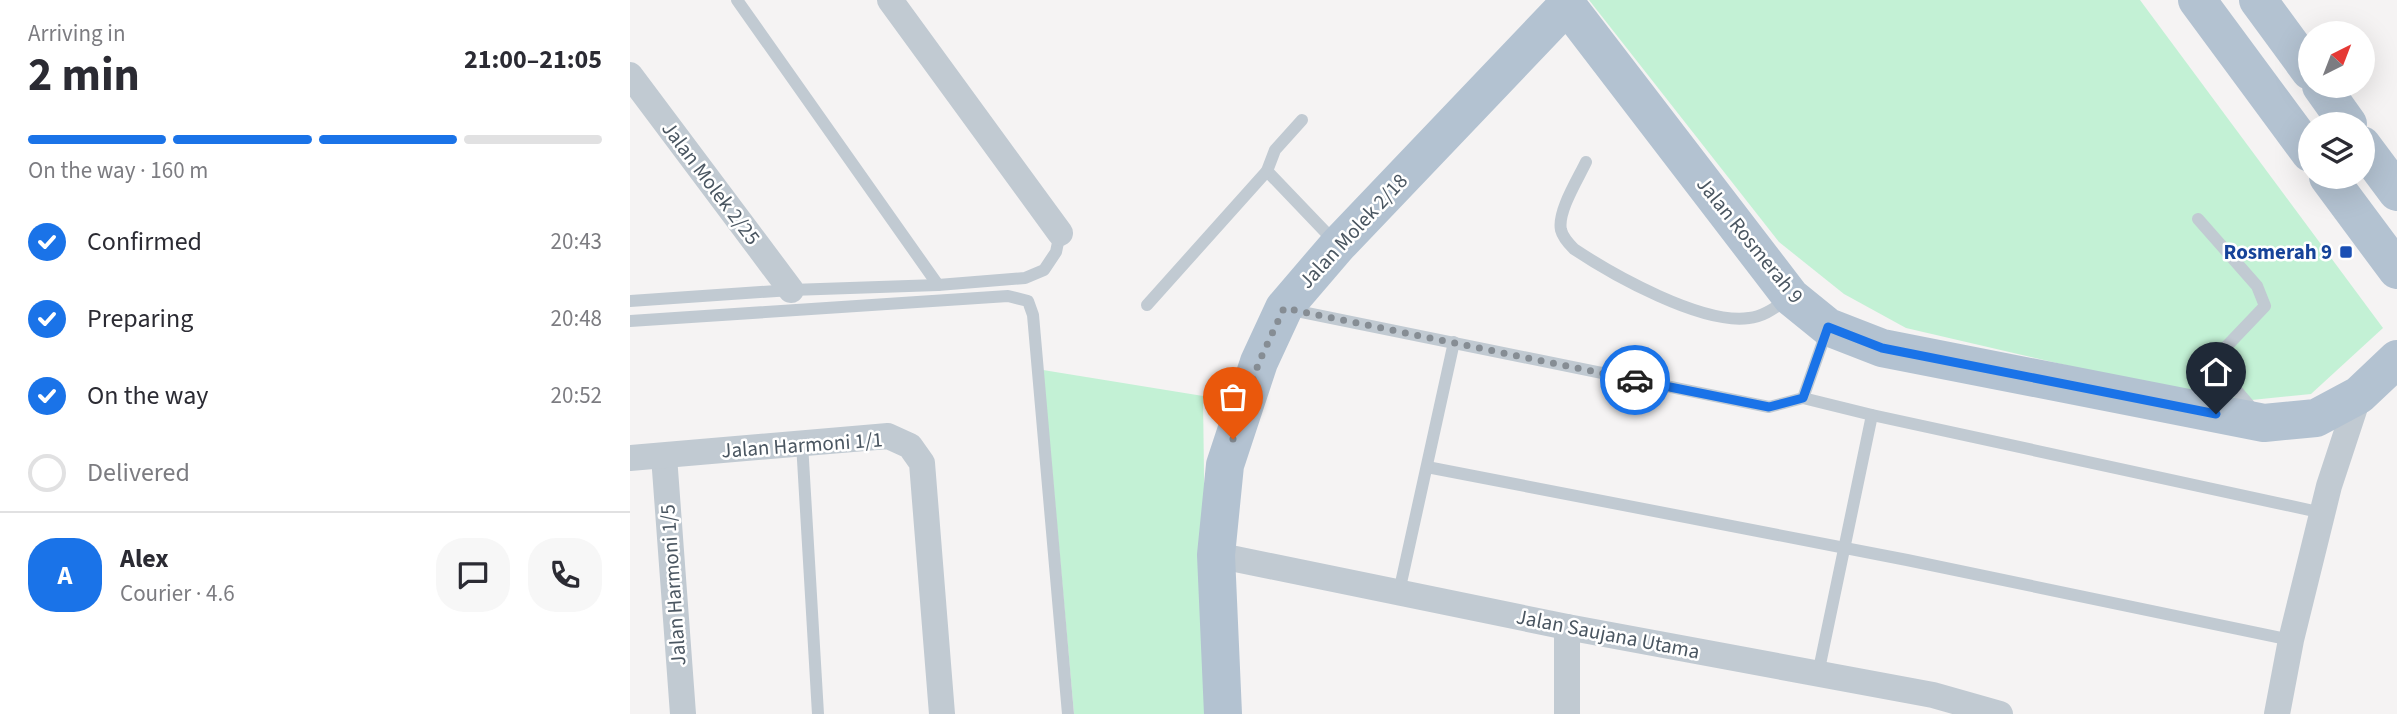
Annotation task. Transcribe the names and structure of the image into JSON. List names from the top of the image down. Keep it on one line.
{"streets":{"main road":["Jalan Molek 2/18","Jalan Rosmerah 9"],"street":["Jalan Molek 2/25","Jalan Harmoni 1/1","Jalan Harmoni 1/5","Jalan Saujana Utama"]},"crossings":[["Jalan Molek 2/18","Jalan Rosmerah 9"],["Jalan Molek 2/18","Jalan Saujana Utama"],["Jalan Harmoni 1/1","Jalan Harmoni 1/5"]],"places":{"transit":["Rosmerah 9"]},"north":"top right","page":{"heading":["2 min","Arriving in","21:00–21:05"],"panel":["Alex","Courier · 4.6"],"bar":"On the way · 160 m","list":[["Confirmed","20:43"],["Preparing","20:48"],["On the way","20:52"],"Delivered"],"round":"A"}}
